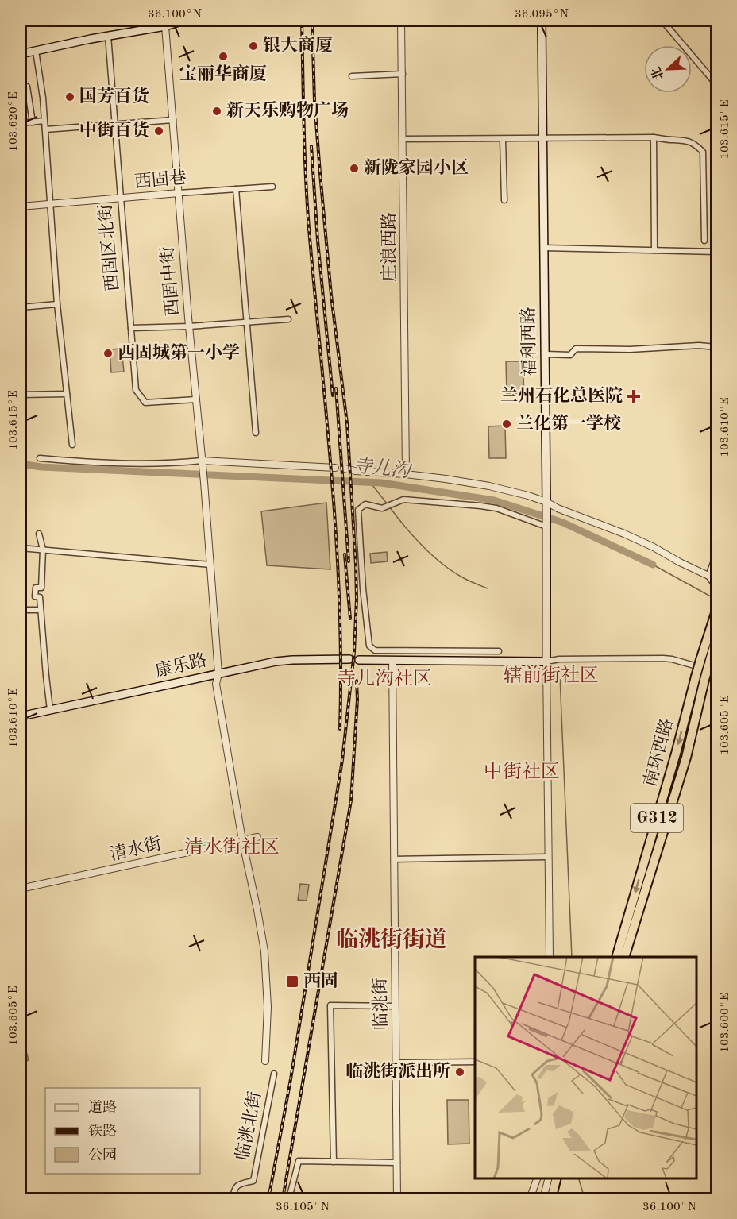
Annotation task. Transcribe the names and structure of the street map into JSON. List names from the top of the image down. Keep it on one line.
{"streets":{"highway":["南环西路","G312"],"main road":["福利西路","康乐路"],"street":["西固巷","庄浪西路","西固区北街","西固中街","清水街","临洮街","临洮北街"]},"crossings":[["西固巷","西固区北街"],["西固巷","西固中街"],["西固区北街","西固中街"],["西固中街","康乐路"],["西固中街","清水街"]],"districts":["辖前街社区","寺儿沟社区","中街社区","清水街社区","临洮街街道"],"water":["寺儿沟"],"places":{"other":["银大商厦","宝丽华商厦","国芳百货","新天乐购物广场","中街百货","新陇家园小区","西固城第一小学","兰化第一学校","临洮街派出所"],"health":["兰州石化总医院"],"transit":["西固"]},"legend":["道路","铁路","公园"],"north":"bottom left","coordinates":["36.100°N","36.095°N","103.620°E","103.615°E","103.610°E","103.605°E","103.600°E","36.105°N"]}
